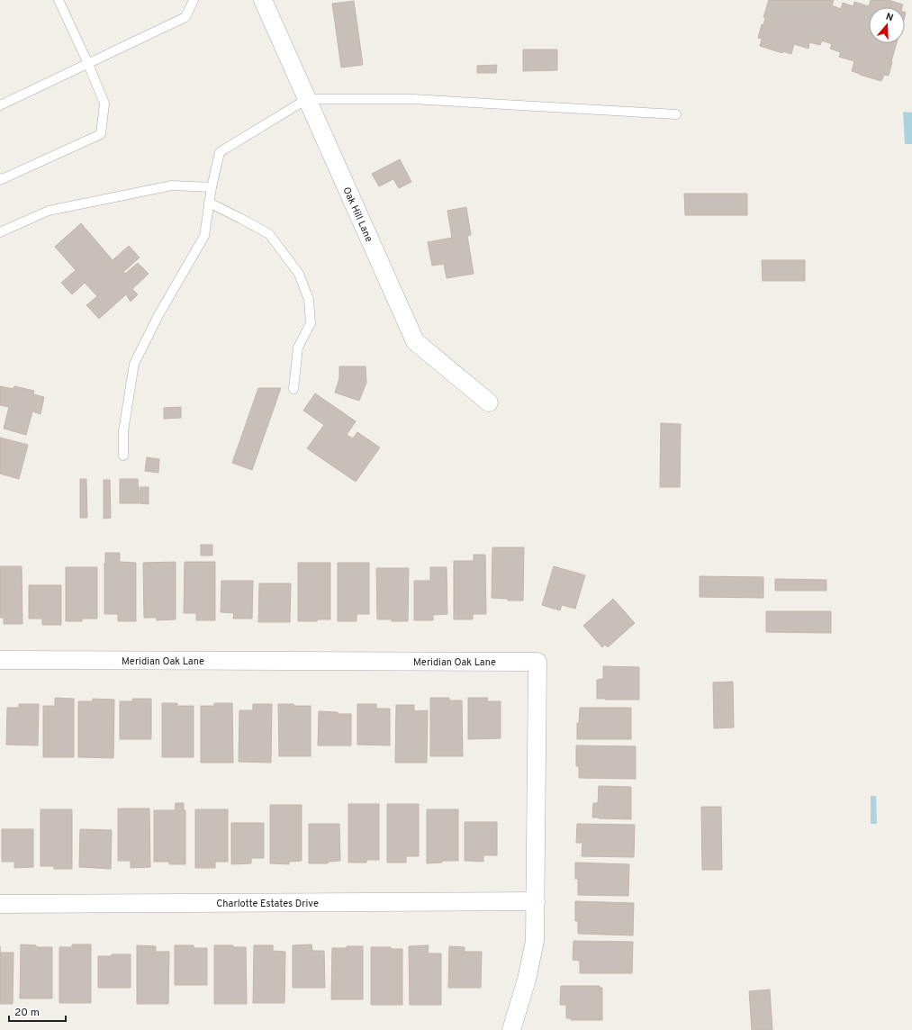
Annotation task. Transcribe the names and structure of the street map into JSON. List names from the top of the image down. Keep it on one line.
{"streets":{"street":["Oak Hill Lane","Meridian Oak Lane","Charlotte Estates Drive"]},"crossings":[["Meridian Oak Lane","Charlotte Estates Drive"]],"scale_bar":"20 m","north":"top"}
